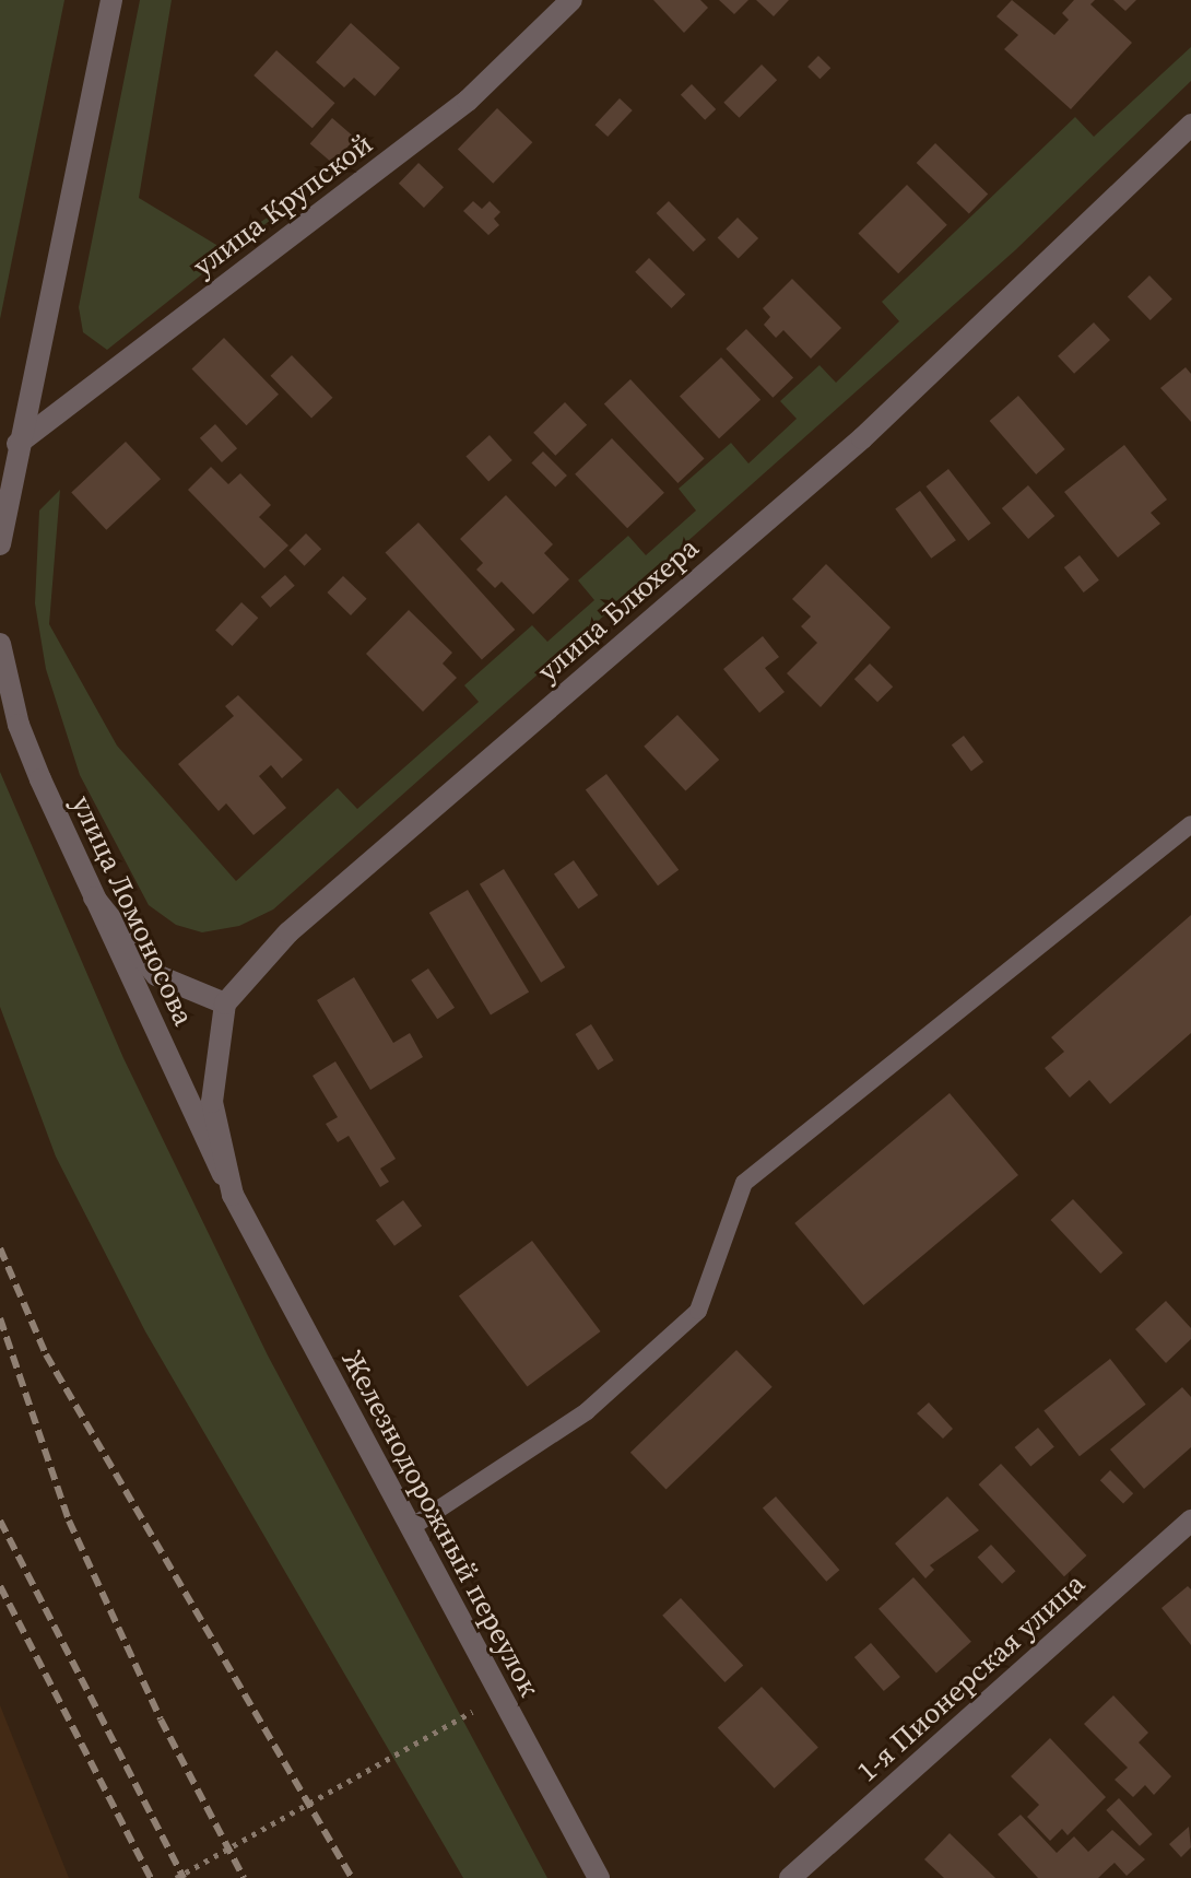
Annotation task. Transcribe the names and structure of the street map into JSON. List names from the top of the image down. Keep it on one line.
{"streets":{"street":["улица Крупской","улица Блюхера","улица Ломоносова","Железнодорожный переулок","1-я Пионерская улица"]},"crossings":[["улица Ломоносова","Железнодорожный переулок"]]}
